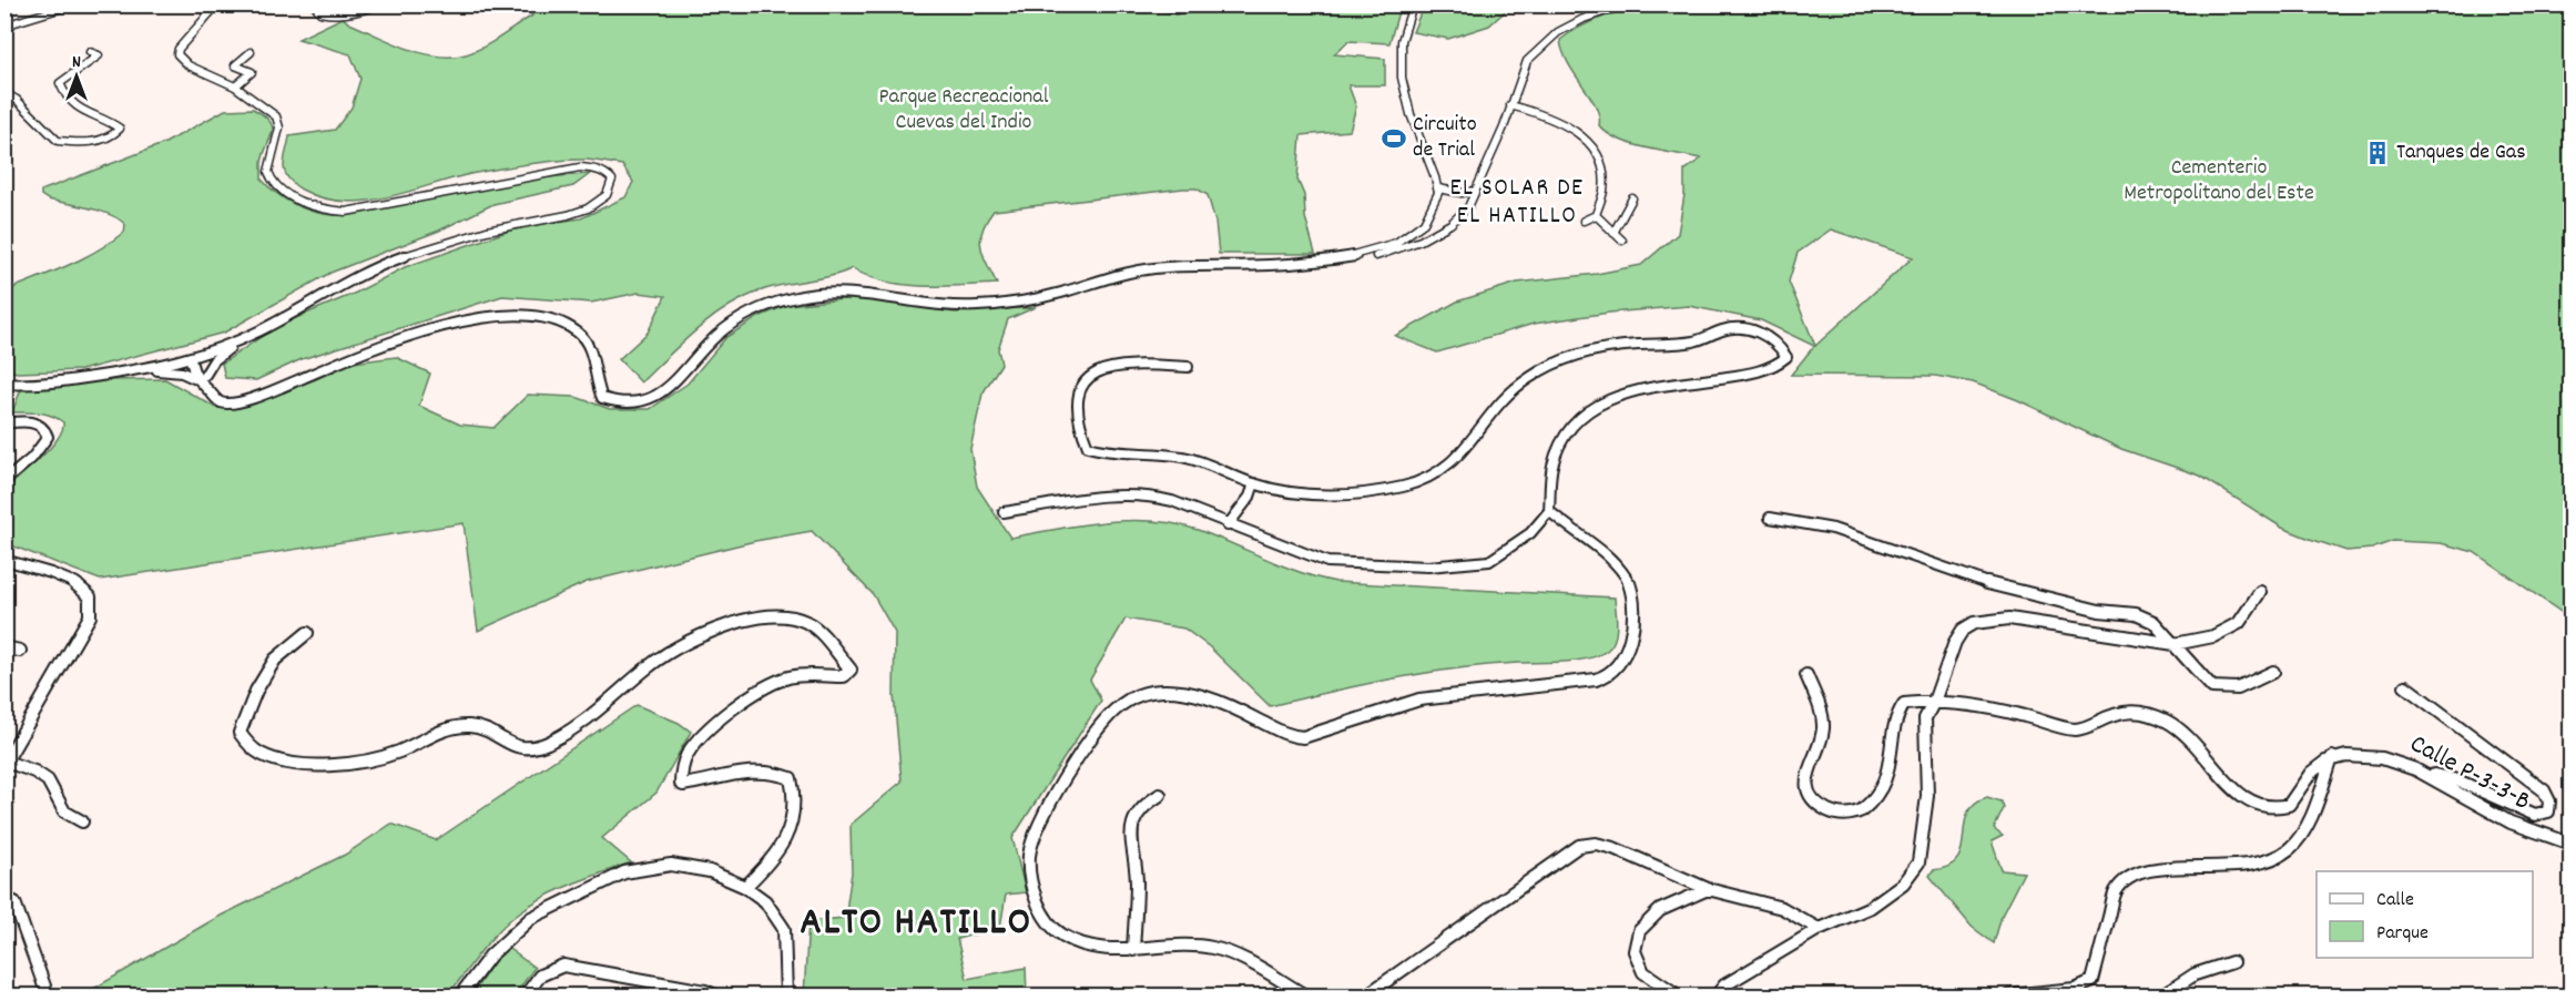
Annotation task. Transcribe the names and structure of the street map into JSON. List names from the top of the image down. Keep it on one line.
{"streets":{"street":["Calle P-3-3-B"]},"districts":["EL SOLAR DE EL HATILLO","ALTO HATILLO"],"parks":["Parque Recreacional Cuevas del Indio","Cementerio Metropolitano del Este"],"places":{"sports":["Circuito de Trial"],"building":["Tanques de Gas"]},"legend":["Calle","Parque"],"north":"top"}
